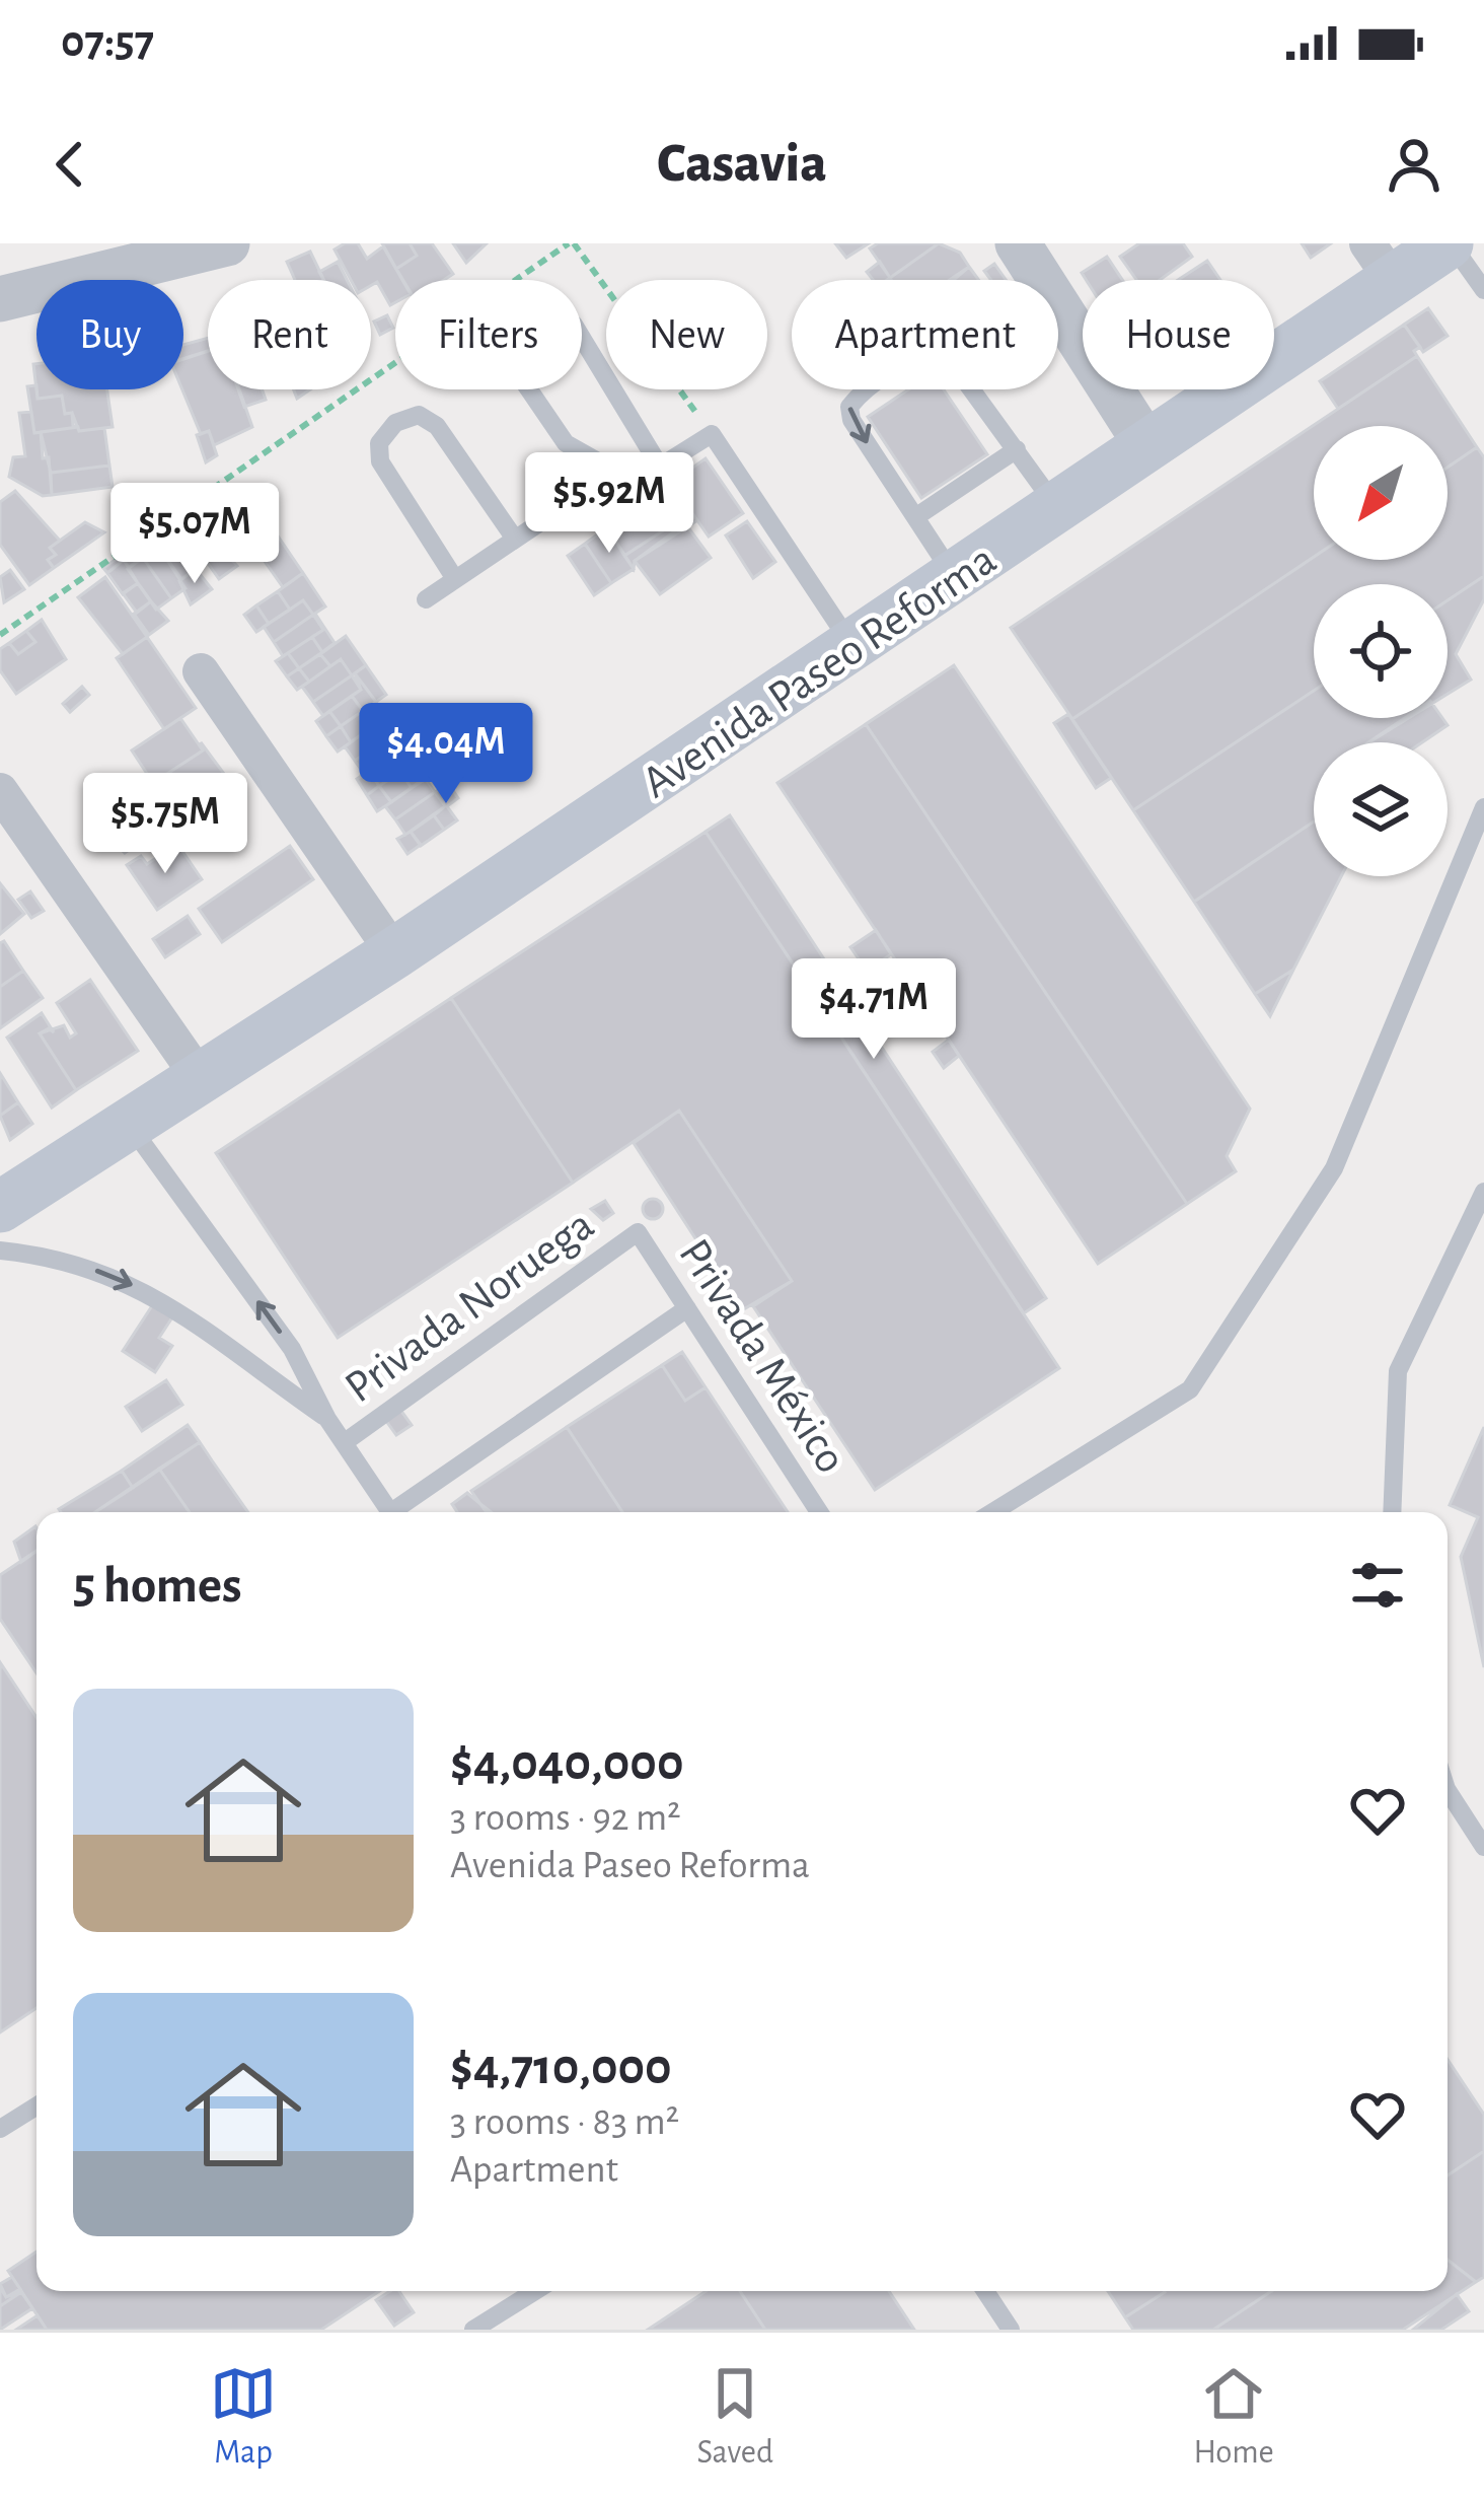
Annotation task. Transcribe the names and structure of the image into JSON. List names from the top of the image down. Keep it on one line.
{"streets":{"main road":["Avenida Paseo Reforma"],"lane":["Privada Noruega","Privada México"]},"crossings":[["Privada Noruega","Privada México"]],"north":"bottom left","page":{"status":"07:57","header":"Casavia","chip":["Buy","Rent","Filters","New","Apartment","House"],"price":["$5.92M","$5.07M","$4.04M","$5.75M","$4.71M"],"heading":"5 homes","list":[{"name":"$4,040,000","note":"3 rooms · 92 m² · Avenida Paseo Reforma"},{"name":"$4,710,000","note":"3 rooms · 83 m² · Apartment"}],"tabs":["Map","Saved","Home"]}}
